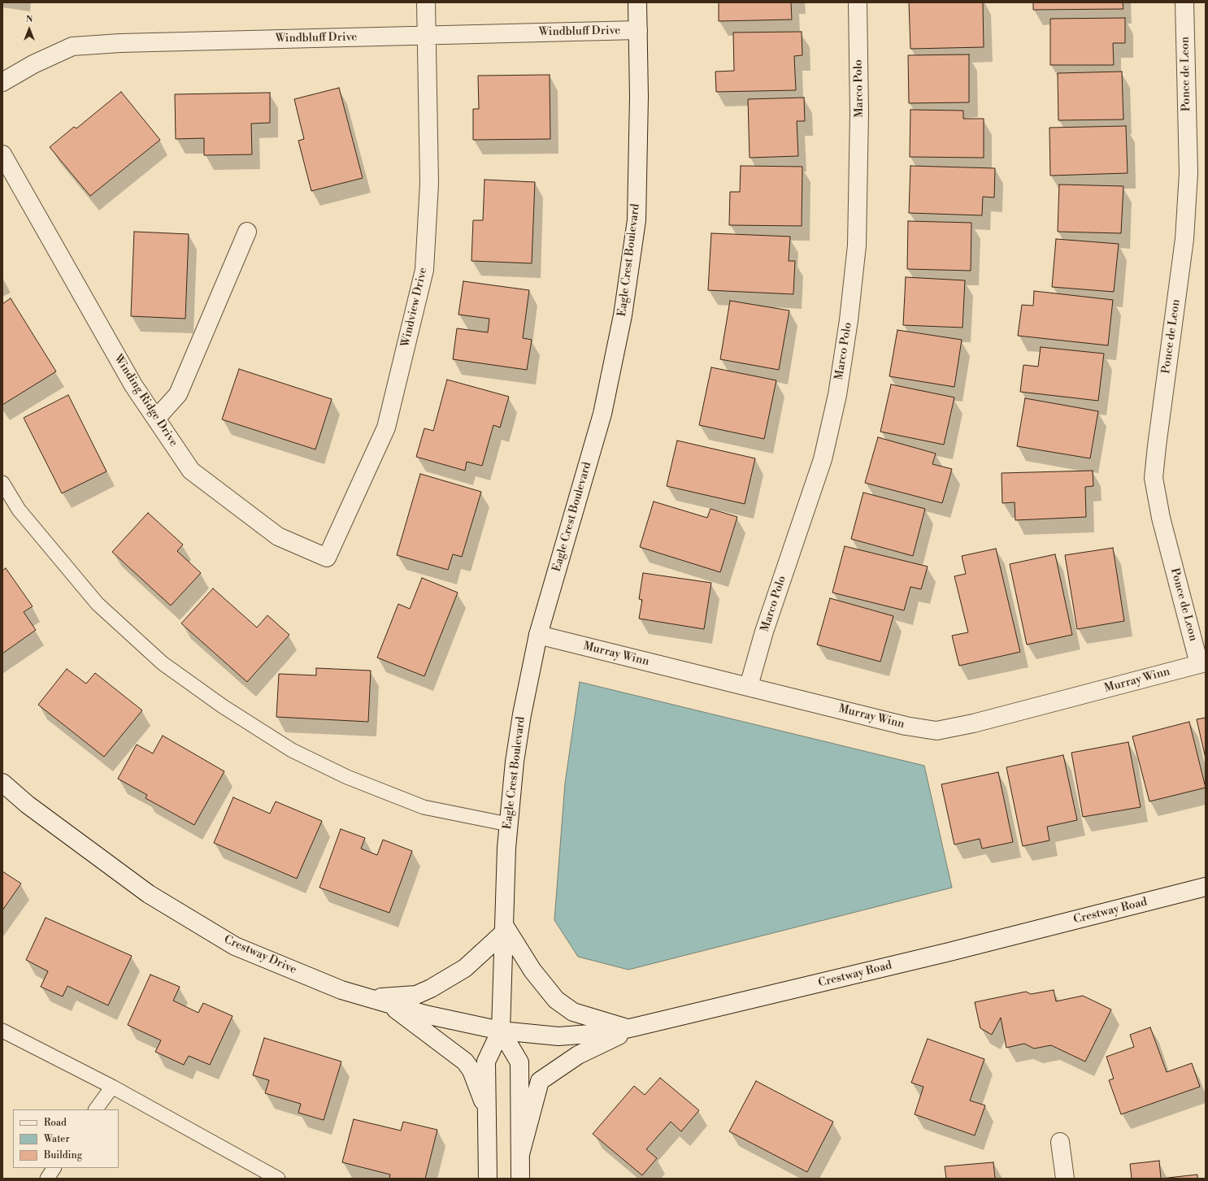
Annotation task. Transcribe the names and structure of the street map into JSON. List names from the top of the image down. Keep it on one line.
{"streets":{"street":["Windbluff Drive","Ponce de Leon","Marco Polo","Eagle Crest Boulevard","Windview Drive","Winding Ridge Drive","Murray Winn","Crestway Road","Crestway Drive"]},"crossings":[["Windbluff Drive","Eagle Crest Boulevard"],["Windbluff Drive","Windview Drive"],["Ponce de Leon","Murray Winn"],["Marco Polo","Murray Winn"],["Eagle Crest Boulevard","Murray Winn"],["Eagle Crest Boulevard","Crestway Road"],["Eagle Crest Boulevard","Crestway Drive"],["Windview Drive","Winding Ridge Drive"],["Crestway Road","Crestway Drive"]],"legend":["Road","Water","Building"],"north":"top"}
